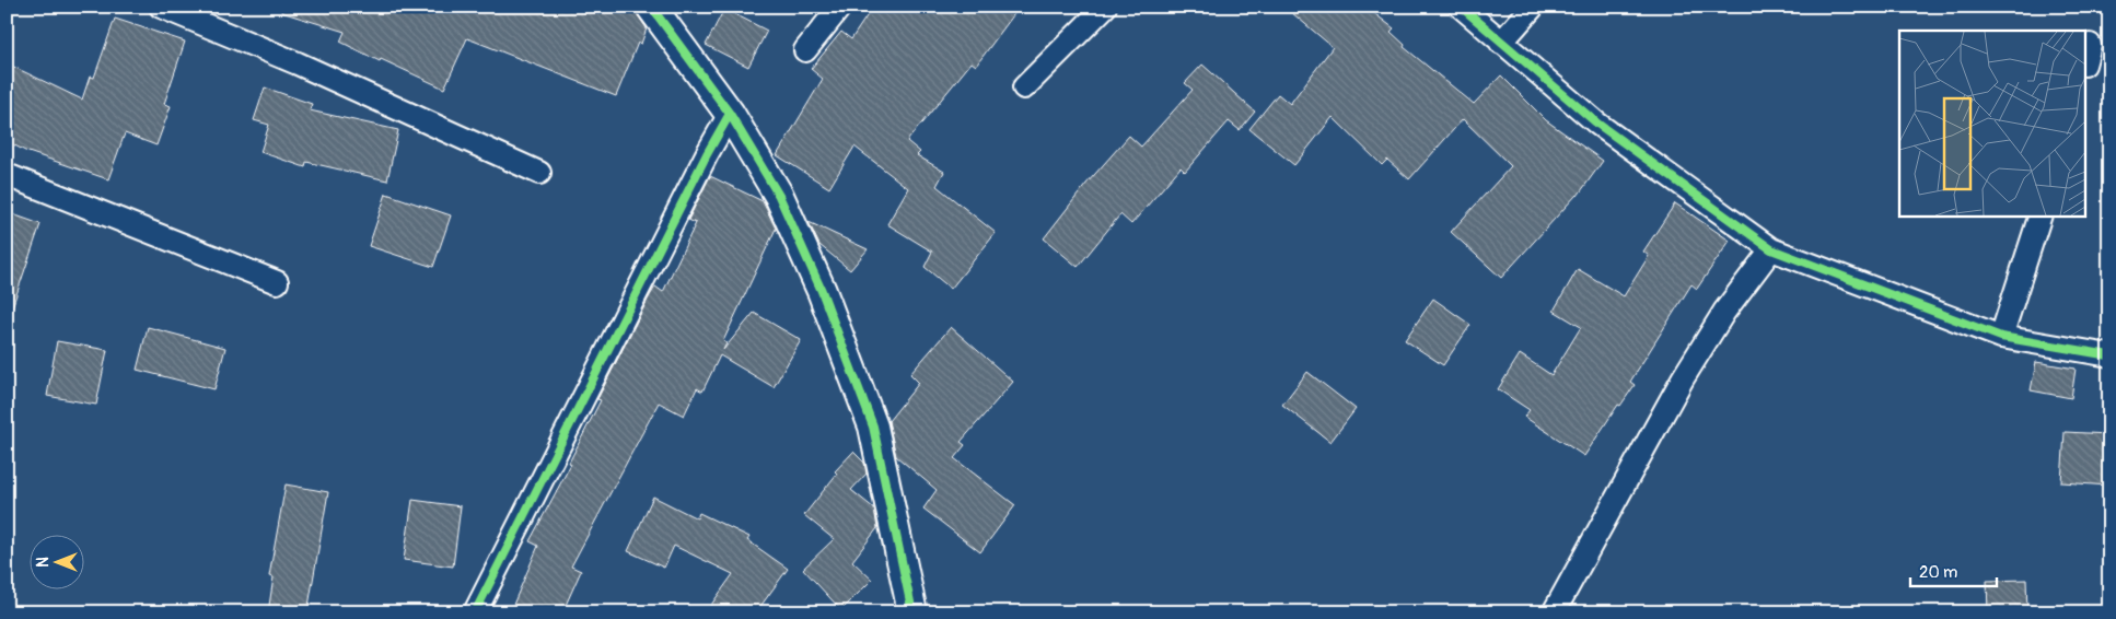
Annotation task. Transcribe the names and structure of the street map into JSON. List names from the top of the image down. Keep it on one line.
{"scale_bar":"20 m","north":"left"}
